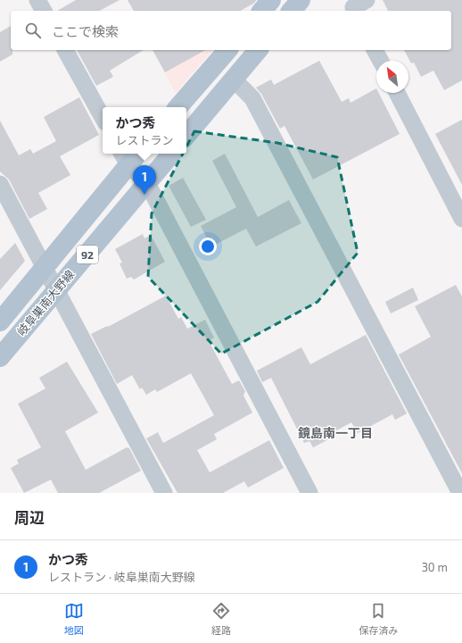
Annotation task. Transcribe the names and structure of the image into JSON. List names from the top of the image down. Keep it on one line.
{"streets":{"main road":["92","岐阜巣南大野線"]},"districts":["鏡島南一丁目"],"north":"top left","page":{"search":"ここで検索","popup":["かつ秀","レストラン"],"pins":"1","heading":"周辺","list":[{"mark":"1","name":"かつ秀","note":"レストラン · 岐阜巣南大野線","value":"30 m"}],"nav":["地図","経路","保存済み"]}}
